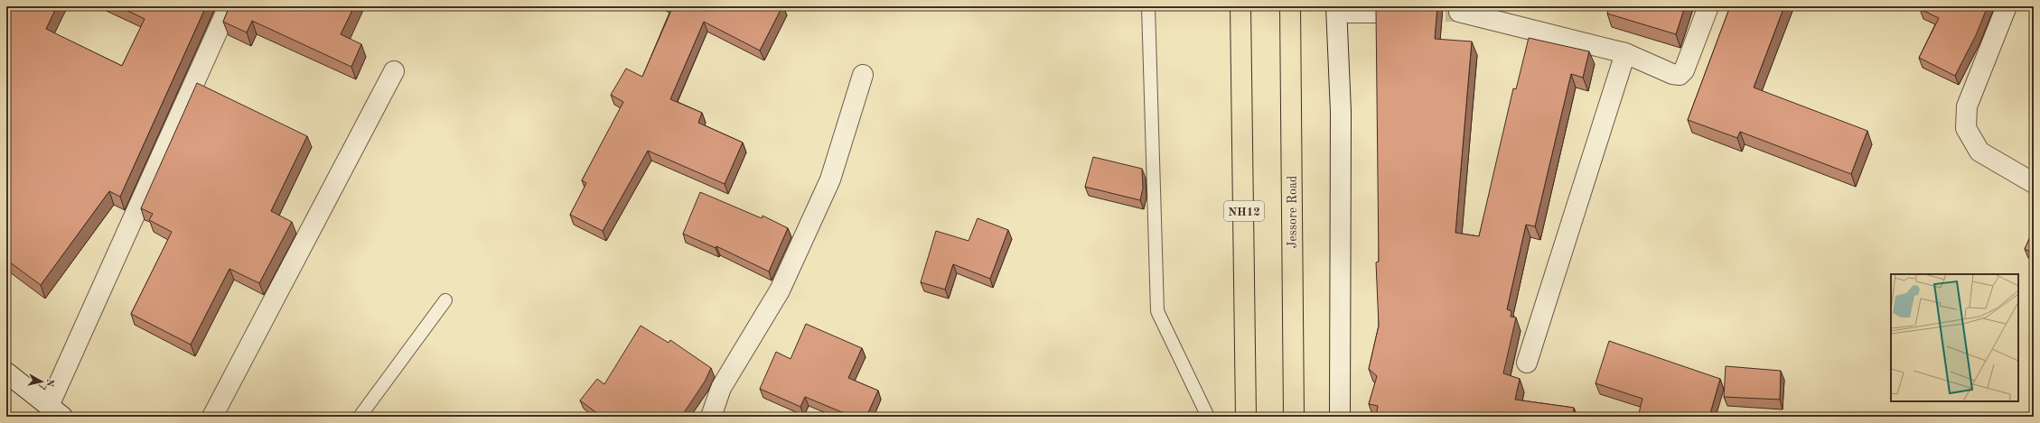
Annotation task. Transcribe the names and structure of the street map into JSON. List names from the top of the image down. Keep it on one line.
{"streets":{"highway":["NH12","Jessore Road"]},"north":"right"}
